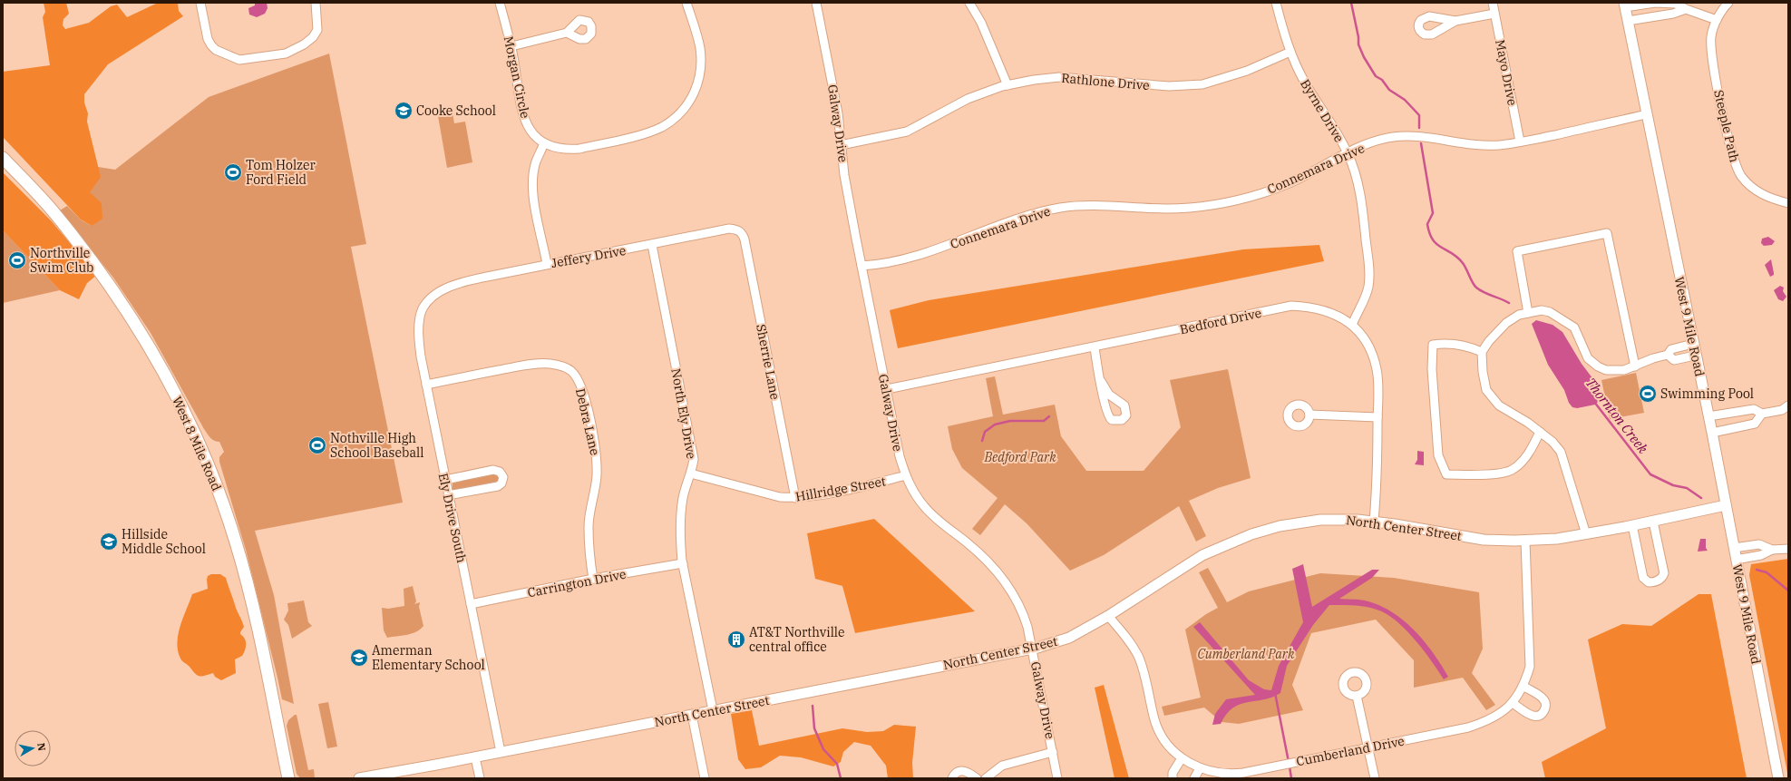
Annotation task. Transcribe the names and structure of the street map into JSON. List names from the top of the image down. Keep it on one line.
{"streets":{"main road":["West 8 Mile Road"],"street":["Mayo Drive","Morgan Circle","Rathlone Drive","Byrne Drive","Galway Drive","Steeple Path","Connemara Drive","Jeffery Drive","Bedford Drive","West 9 Mile Road","Sherrie Lane","North Ely Drive","Debra Lane","Hillridge Street","Ely Drive South","North Center Street","Carrington Drive","Cumberland Drive"]},"crossings":[["Mayo Drive","Connemara Drive"],["Rathlone Drive","Byrne Drive"],["Rathlone Drive","Galway Drive"],["Byrne Drive","Connemara Drive"],["Byrne Drive","Bedford Drive"],["Galway Drive","Connemara Drive"],["Galway Drive","Bedford Drive"],["Galway Drive","Hillridge Street"],["Galway Drive","North Center Street"],["Connemara Drive","West 9 Mile Road"],["Jeffery Drive","Sherrie Lane"],["Jeffery Drive","North Ely Drive"],["Jeffery Drive","Ely Drive South"],["Bedford Drive","North Center Street"],["West 9 Mile Road","North Center Street"],["Sherrie Lane","Hillridge Street"],["North Ely Drive","Hillridge Street"],["North Ely Drive","North Center Street"],["North Ely Drive","Carrington Drive"],["Debra Lane","Ely Drive South"],["Debra Lane","Carrington Drive"],["Ely Drive South","North Center Street"],["Ely Drive South","Carrington Drive"],["North Center Street","Cumberland Drive"]],"water":["Thornton Creek"],"parks":["Bedford Park","Cumberland Park"],"places":{"school or university":["Cooke School","Hillside Middle School","Amerman Elementary School"],"sports":["Tom Holzer Ford Field","Northville Swim Club","Swimming Pool","Nothville High School Baseball"],"building":["AT&T Northville central office"]},"north":"right"}
